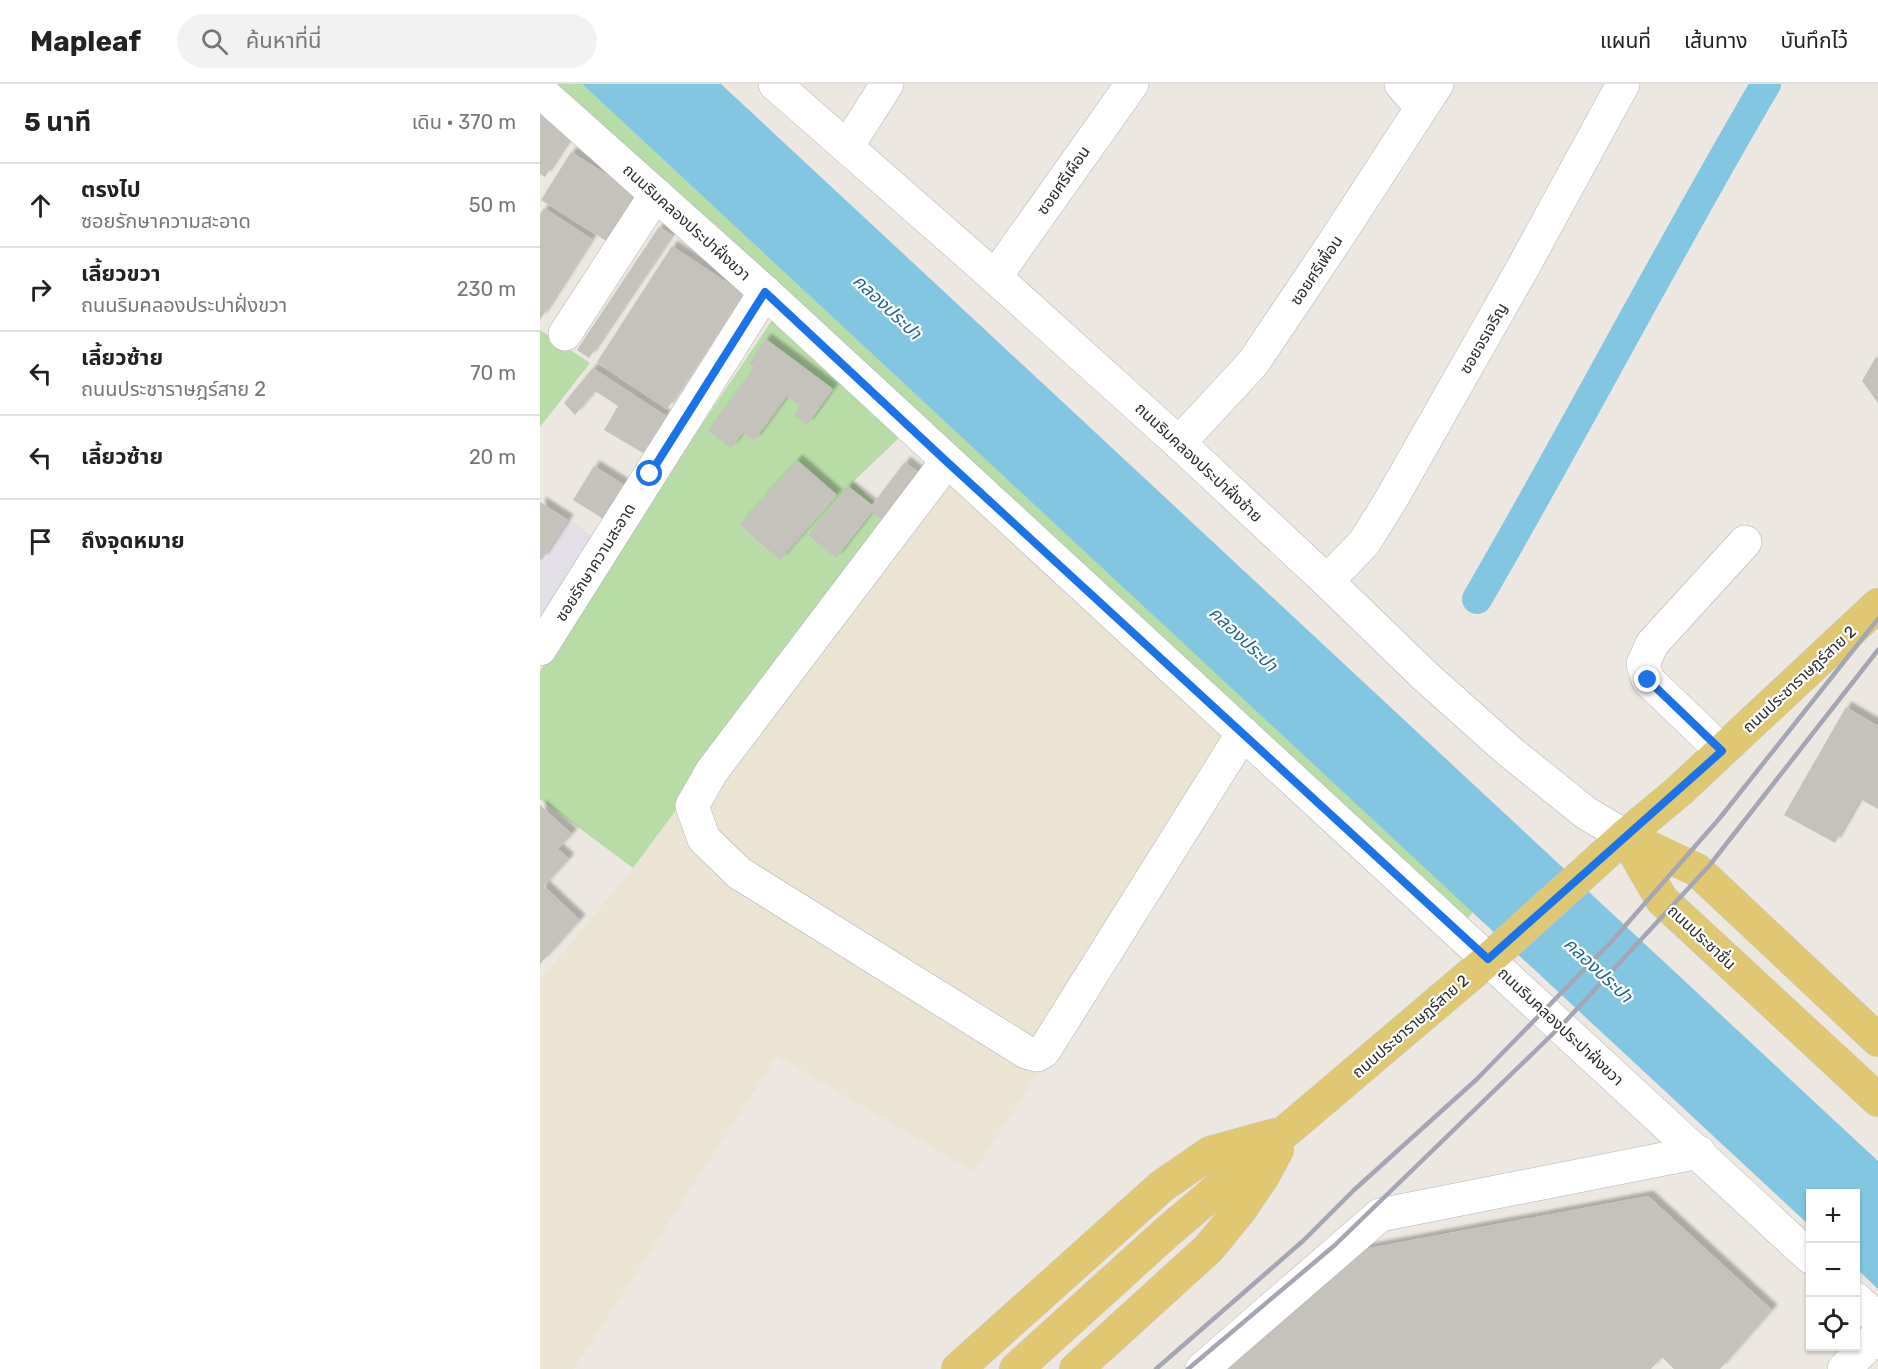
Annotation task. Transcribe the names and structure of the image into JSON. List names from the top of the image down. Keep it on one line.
{"streets":{"main road":["ถนนประชาราษฎร์สาย 2","ถนนประชาชื่น"],"street":["ซอยศรีเผือน","ถนนริมคลองประปาฝั่งขวา","ซอยศรีเพื่อน","ซอยจรเจริญ","ถนนริมคลองประปาฝั่งซ้าย","ซอยรักษาความสะอาด"]},"crossings":[["ซอยศรีเผือน","ถนนริมคลองประปาฝั่งซ้าย"],["ถนนริมคลองประปาฝั่งขวา","ซอยรักษาความสะอาด"],["ถนนริมคลองประปาฝั่งขวา","ถนนประชาราษฎร์สาย 2"],["ซอยศรีเพื่อน","ถนนริมคลองประปาฝั่งซ้าย"],["ซอยจรเจริญ","ถนนริมคลองประปาฝั่งซ้าย"],["ถนนริมคลองประปาฝั่งซ้าย","ถนนประชาราษฎร์สาย 2"],["ถนนริมคลองประปาฝั่งซ้าย","ถนนประชาชื่น"],["ถนนประชาราษฎร์สาย 2","ถนนประชาชื่น"]],"water":["คลองประปา"],"page":{"header":"Mapleaf","search":"ค้นหาที่นี่","nav":["แผนที่","เส้นทาง","บันทึกไว้"],"heading":["5 นาที","เดิน · 370 m"],"list":[["ตรงไป","ซอยรักษาความสะอาด","50 m"],["เลี้ยวขวา","ถนนริมคลองประปาฝั่งขวา","230 m"],["เลี้ยวซ้าย","ถนนประชาราษฎร์สาย 2","70 m"],["เลี้ยวซ้าย","20 m"],"ถึงจุดหมาย"],"map_buttons":["+","−"]}}
